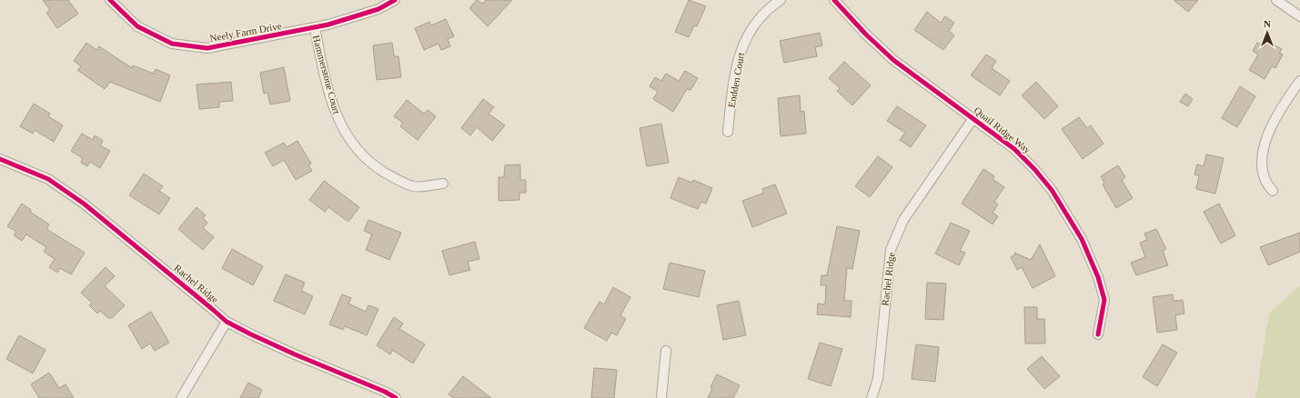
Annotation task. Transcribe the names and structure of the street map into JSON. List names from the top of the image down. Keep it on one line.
{"streets":{"street":["Neely Farm Drive","Hammerstone Court","Endden Court","Quail Ridge Way","Rachel Ridge"]},"crossings":[["Neely Farm Drive","Hammerstone Court"],["Quail Ridge Way","Rachel Ridge"]],"north":"top"}
